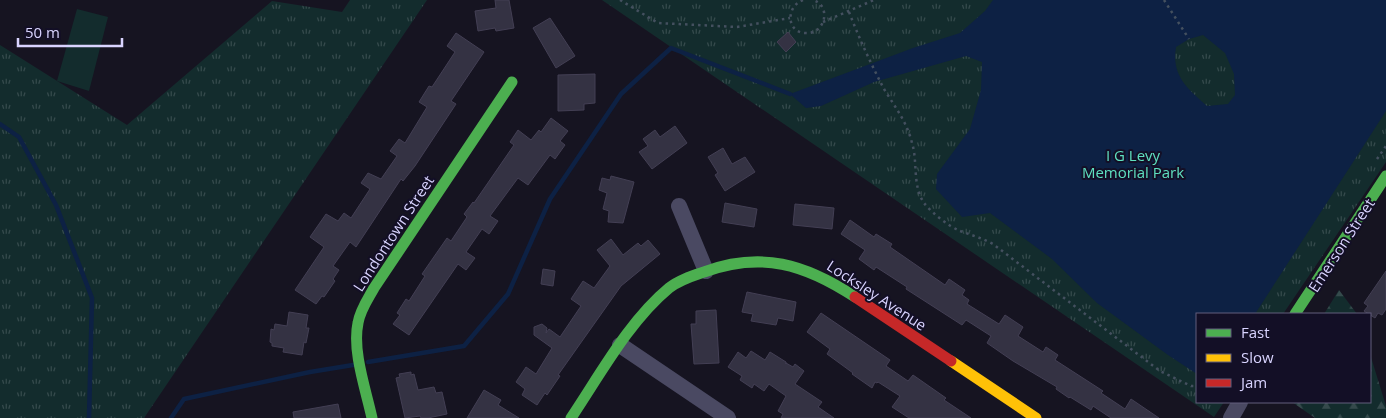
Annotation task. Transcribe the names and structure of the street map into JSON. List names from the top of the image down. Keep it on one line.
{"streets":{"street":["Londontown Street","Emerson Street","Locksley Avenue"]},"parks":["I G Levy Memorial Park"],"legend":["Fast","Slow","Jam"],"scale_bar":"50 m"}
